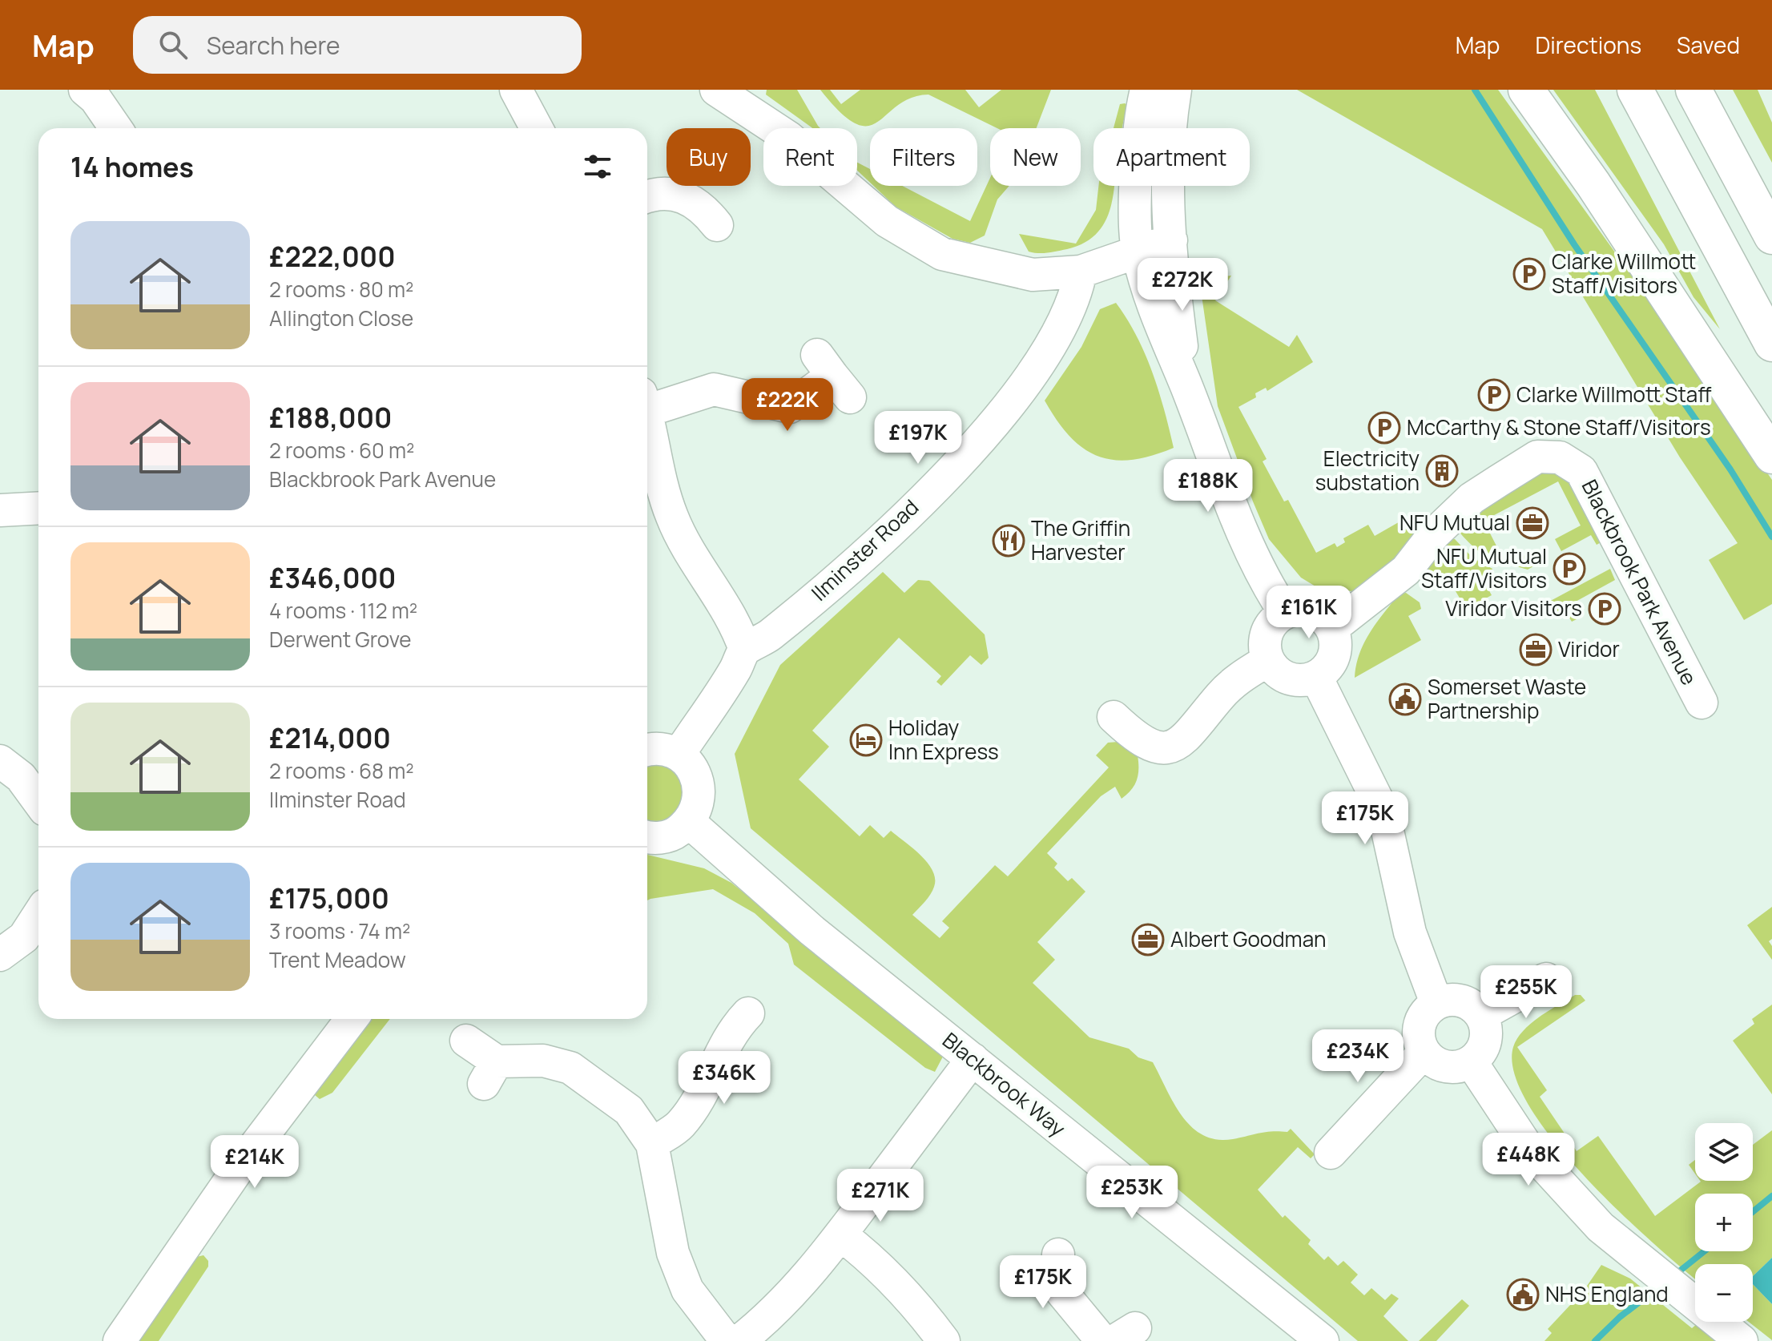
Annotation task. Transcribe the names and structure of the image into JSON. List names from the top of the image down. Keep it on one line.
{"streets":{"street":["Ilminster Road","Blackbrook Park Avenue","Blackbrook Way"]},"places":{"parking":["Clarke Willmott Staff/Visitors","Clarke Willmott Staff","McCarthy & Stone Staff/Visitors","NFU Mutual Staff/Visitors","Viridor Visitors"],"building":["Electricity substation"],"office":["NFU Mutual","Viridor","Albert Goodman"],"restaurant":["The Griffin Harvester"],"public building":["Somerset Waste Partnership","NHS England"],"hotel":["Holiday Inn Express"]},"page":{"header":"Map","search":"Search here","nav":["Map","Directions","Saved"],"chip":["Buy","Rent","Filters","New","Apartment"],"heading":"14 homes","list":[{"name":"£222,000","note":"2 rooms · 80 m² · Allington Close"},{"name":"£188,000","note":"2 rooms · 60 m² · Blackbrook Park Avenue"},{"name":"£346,000","note":"4 rooms · 112 m² · Derwent Grove"},{"name":"£214,000","note":"2 rooms · 68 m² · Ilminster Road"},{"name":"£175,000","note":"3 rooms · 74 m² · Trent Meadow"}],"price":["£272K","£222K","£197K","£188K","£161K","£175K","£255K","£234K","£346K","£448K","£214K","£253K","£271K","£175K"],"map_buttons":["+","−"]}}
